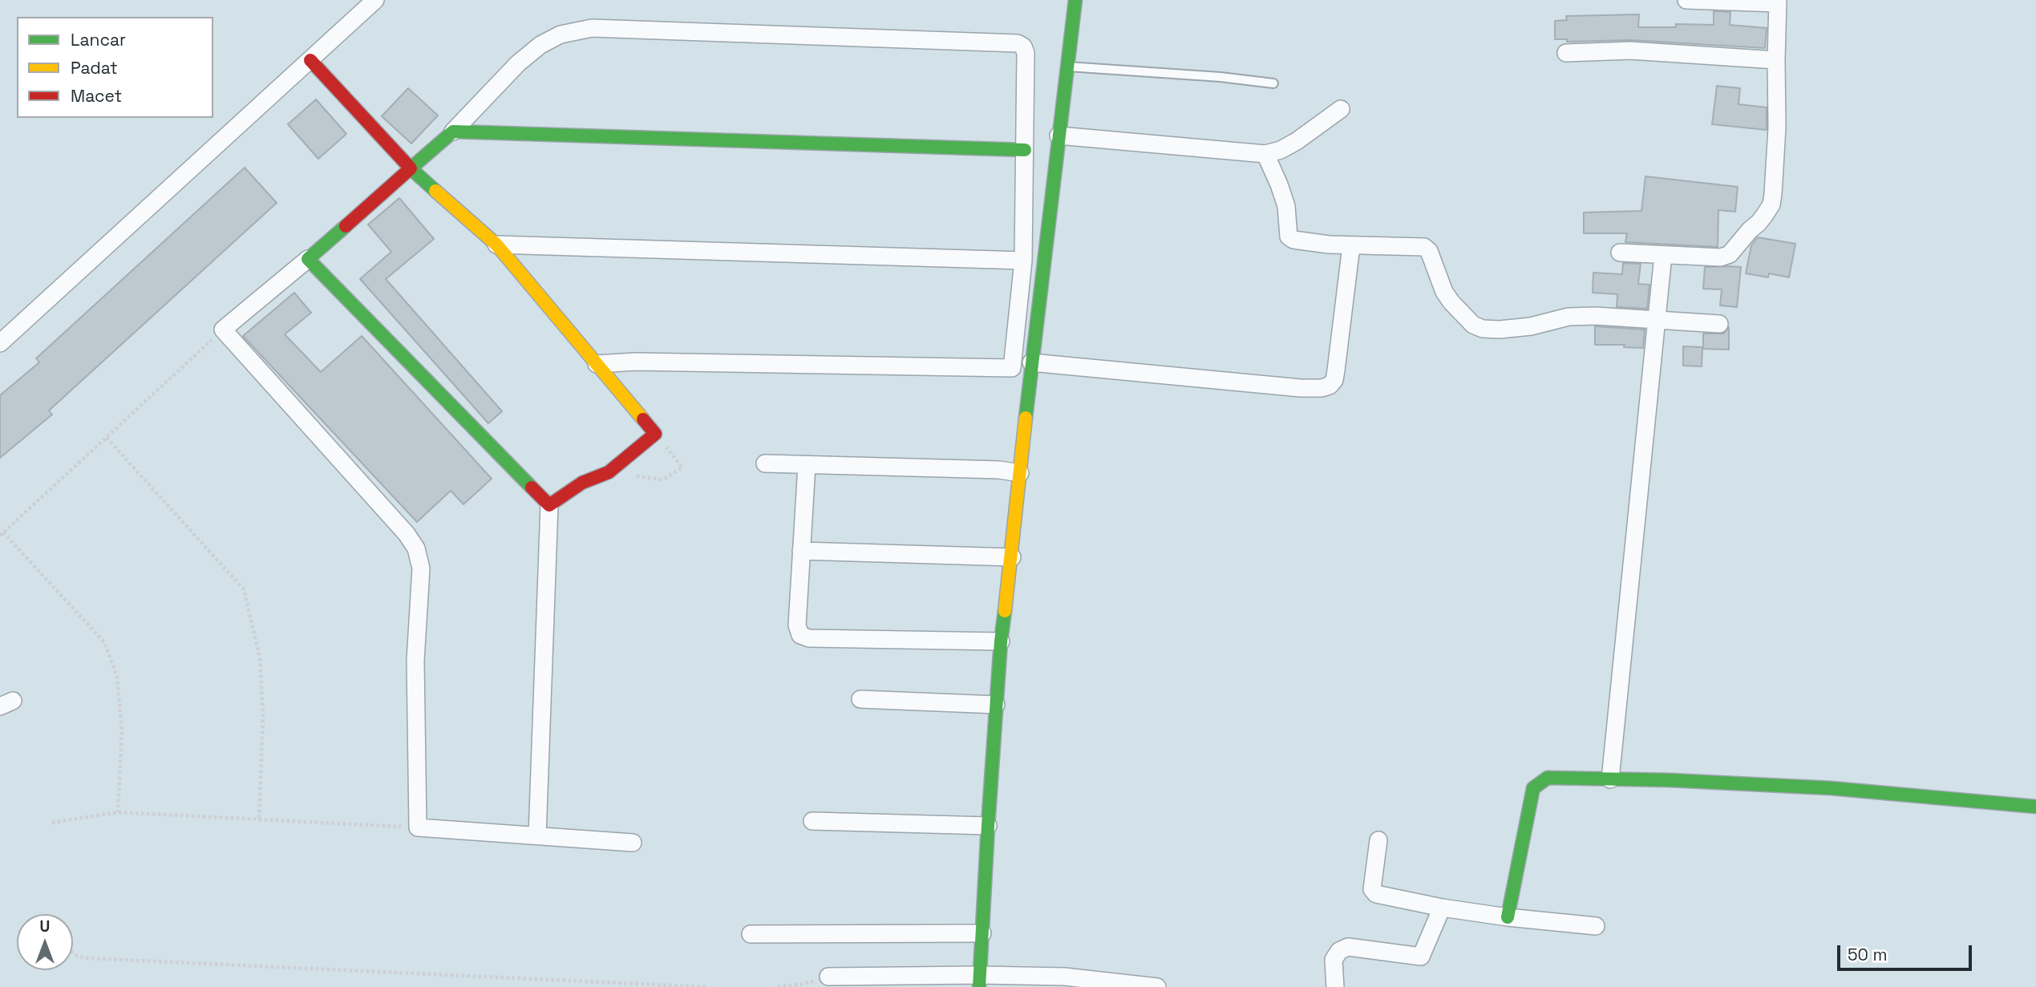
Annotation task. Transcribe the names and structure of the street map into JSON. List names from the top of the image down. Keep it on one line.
{"legend":["Lancar","Padat","Macet"],"scale_bar":"50 m","north":"top"}
